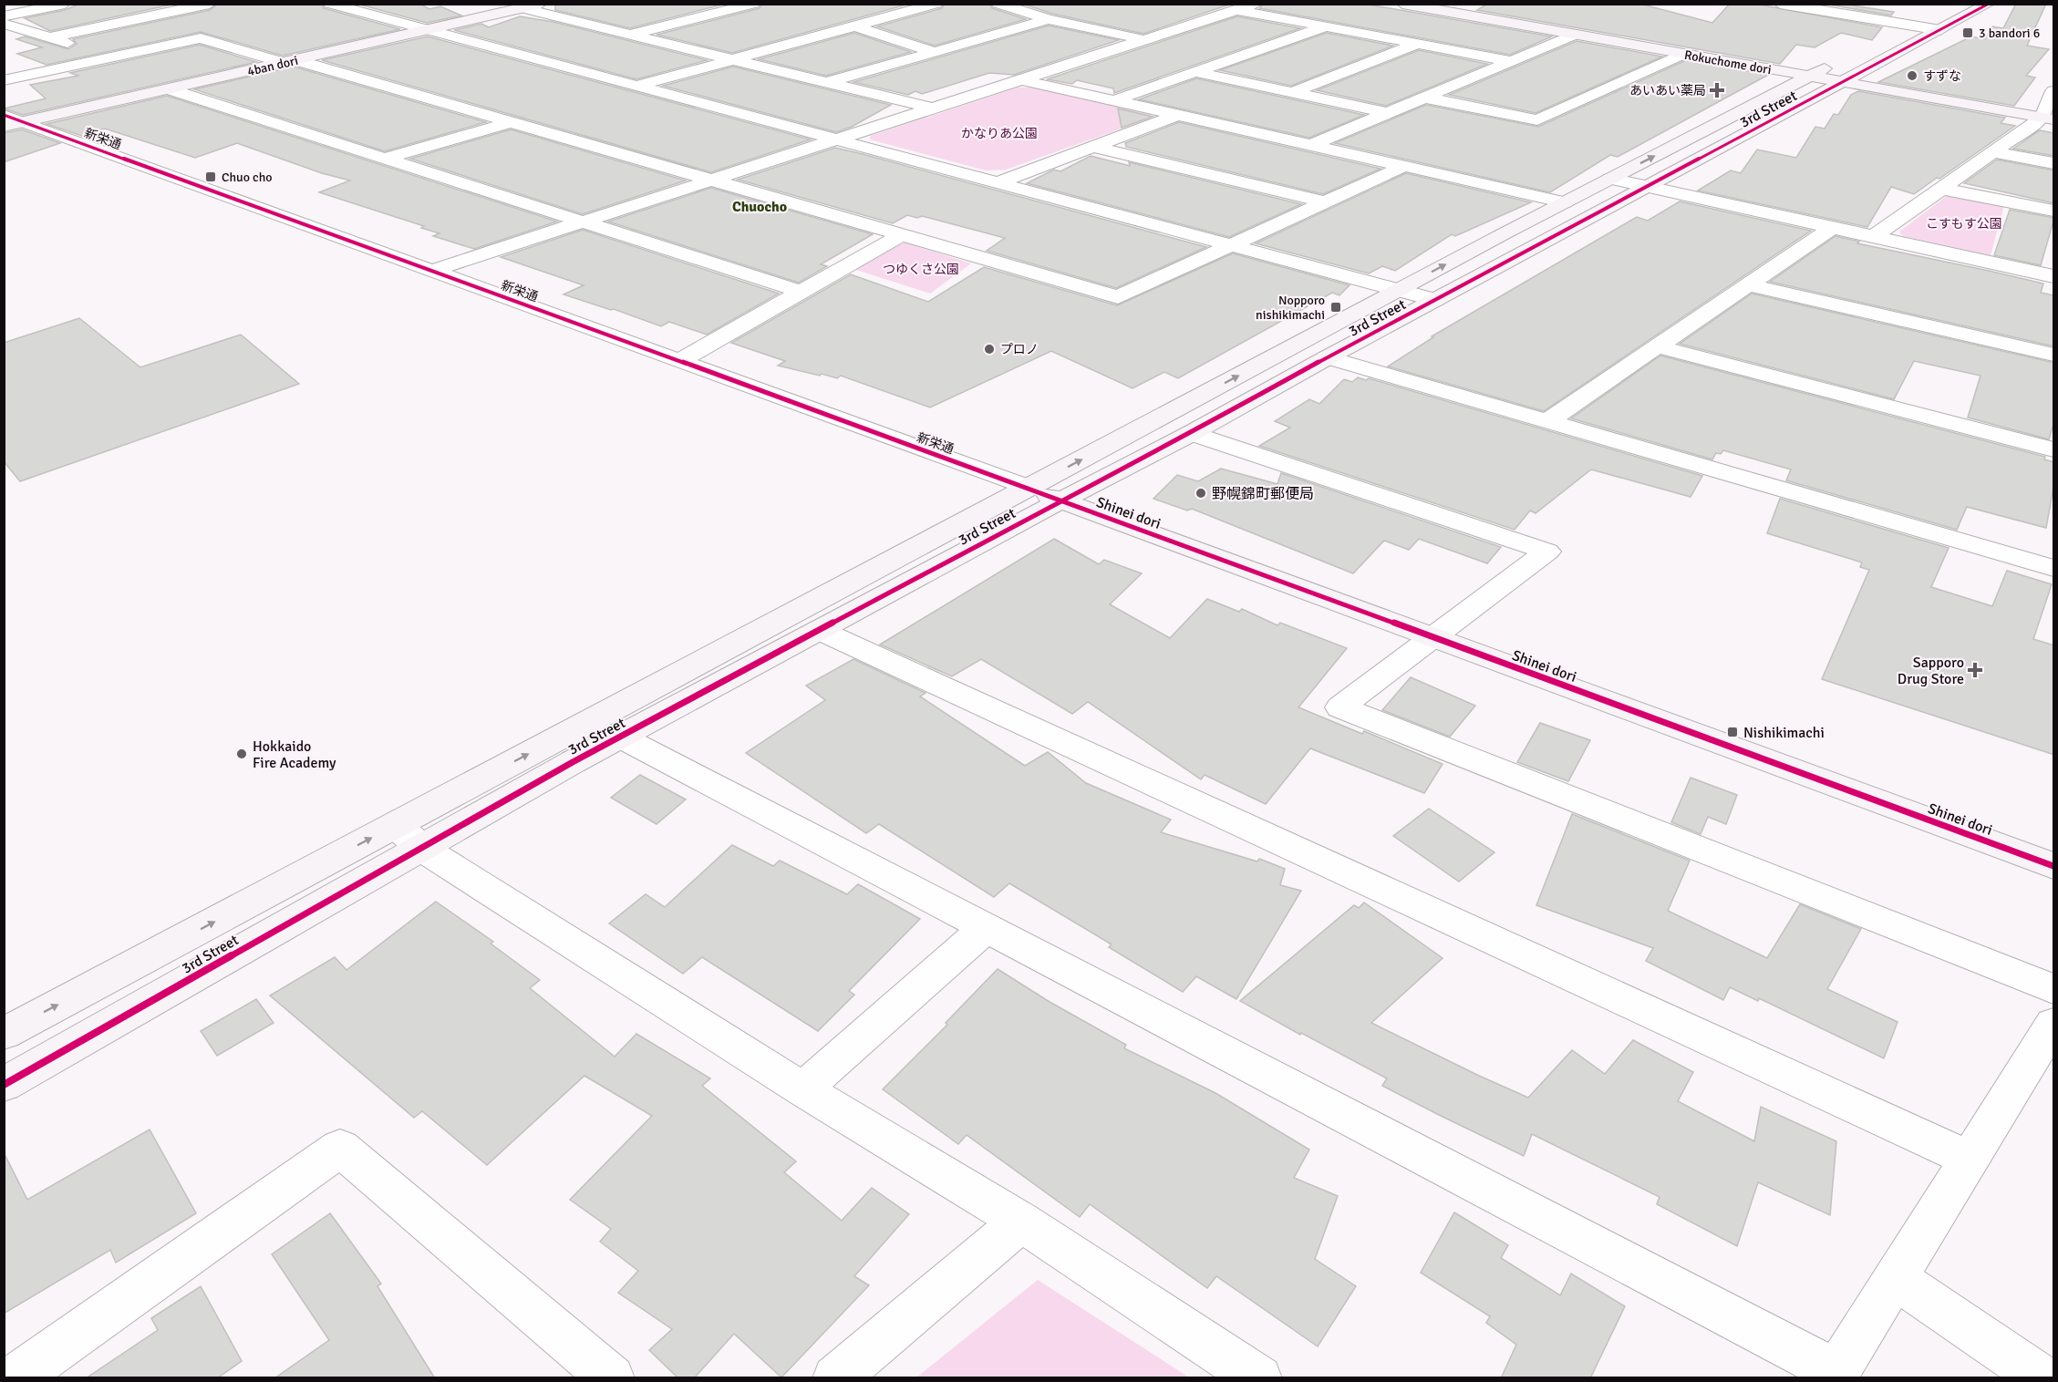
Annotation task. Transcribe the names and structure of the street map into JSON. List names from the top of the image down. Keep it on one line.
{"streets":{"street":["Rokuchome dori","4ban dori","3rd Street","新栄通","Shinei dori"]},"crossings":[["Rokuchome dori","3rd Street"],["4ban dori","新栄通"],["3rd Street","新栄通"],["3rd Street","Shinei dori"],["新栄通","Shinei dori"]],"districts":["Chuocho"],"parks":["かなりあ公園","こすもす公園","つゆくさ公園"],"places":{"transit":["3 bandori 6","Chuo cho","Nopporo nishikimachi","Nishikimachi"],"other":["すずな","プロノ","野幌錦町郵便局","Hokkaido Fire Academy"],"health":["あいあい薬局","Sapporo Drug Store"]}}
